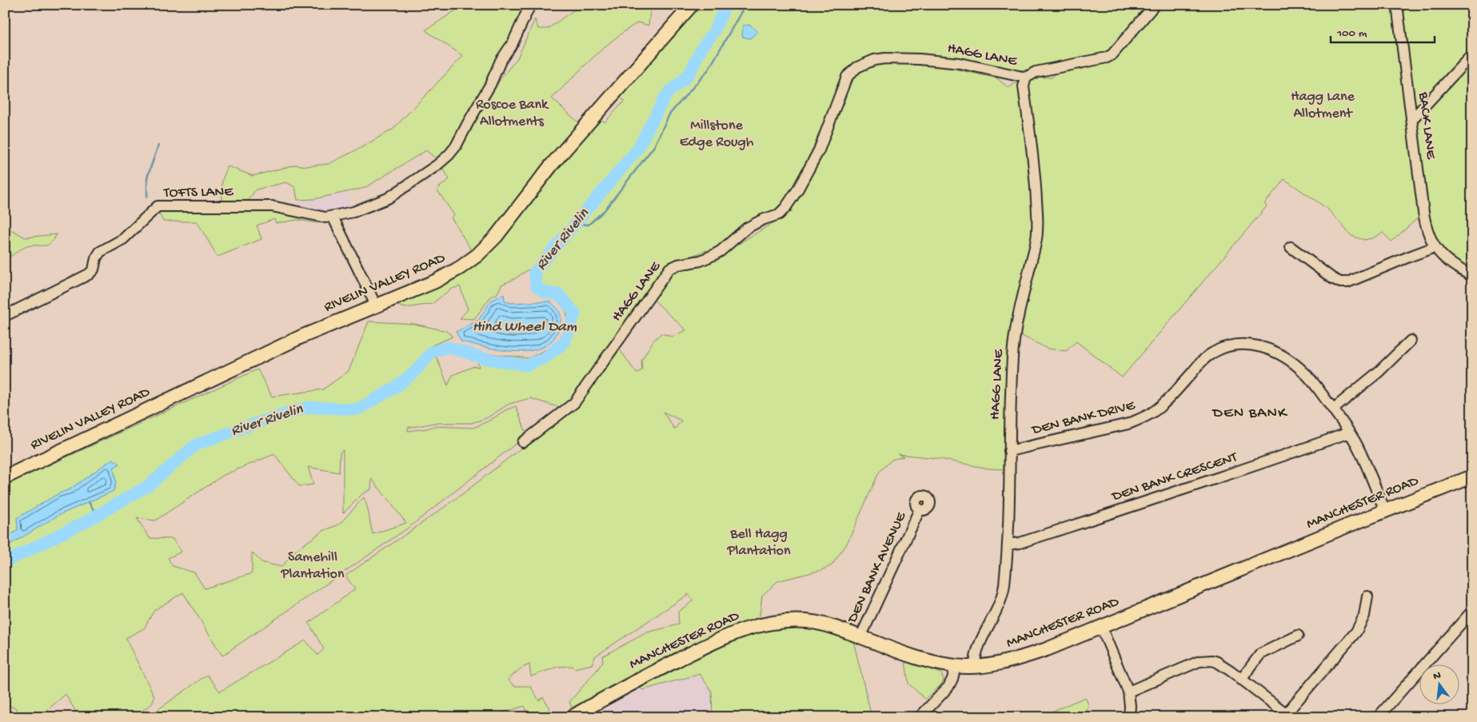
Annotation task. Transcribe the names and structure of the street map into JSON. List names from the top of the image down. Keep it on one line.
{"streets":{"main road":["RIVELIN VALLEY ROAD","MANCHESTER ROAD"],"street":["HAGG LANE","BACK LANE","TOFTS LANE","DEN BANK DRIVE","DEN BANK CRESCENT","DEN BANK AVENUE"]},"crossings":[["HAGG LANE","DEN BANK DRIVE"],["HAGG LANE","DEN BANK CRESCENT"],["HAGG LANE","MANCHESTER ROAD"],["DEN BANK DRIVE","DEN BANK CRESCENT"],["DEN BANK DRIVE","MANCHESTER ROAD"],["MANCHESTER ROAD","DEN BANK AVENUE"]],"districts":["DEN BANK"],"water":["River Rivelin","Hind Wheel Dam"],"parks":["Hagg Lane Allotment","Roscoe Bank Allotments","Millstone Edge Rough","Bell Hagg Plantation","Samehill Plantation"],"scale_bar":"100 m","north":"top"}
